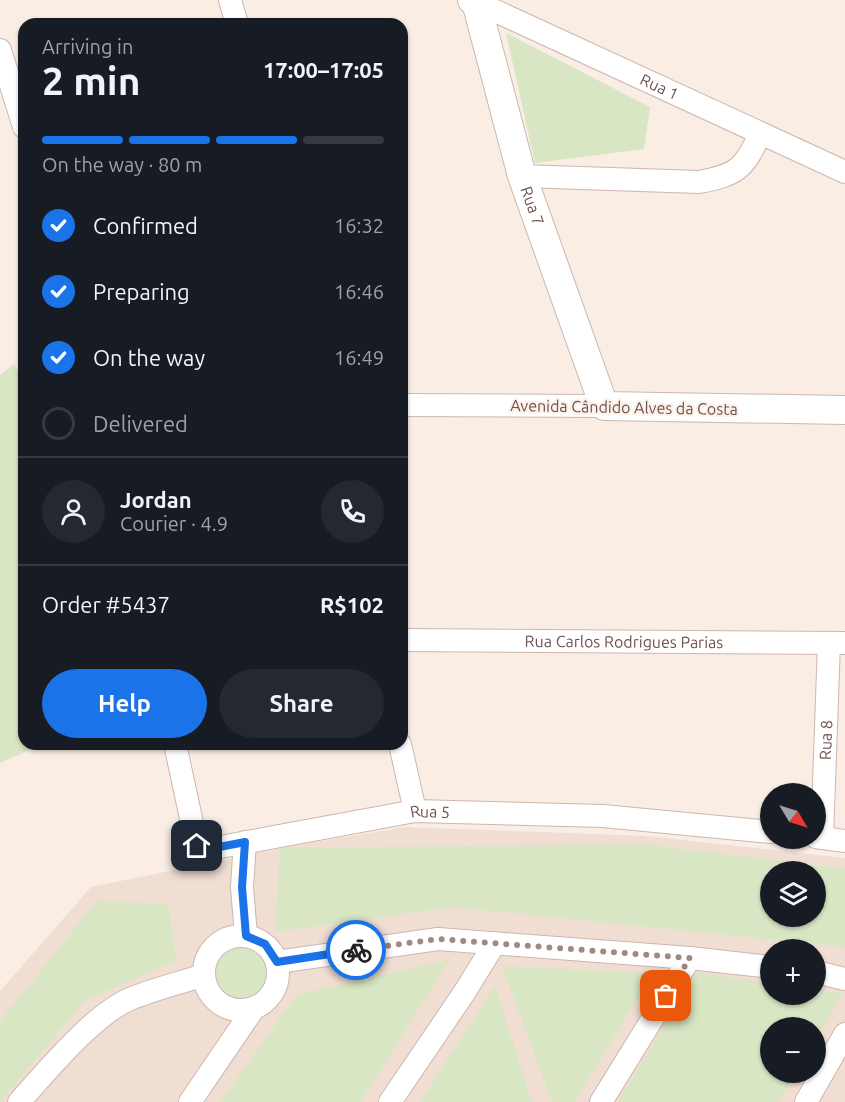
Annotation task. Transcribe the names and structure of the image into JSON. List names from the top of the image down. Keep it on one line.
{"streets":{"street":["Rua 1","Rua 7","Avenida Cândido Alves da Costa","Rua Carlos Rodrigues Parias","Rua 8","Rua 5"]},"crossings":[["Rua 1","Rua 7"],["Rua 7","Avenida Cândido Alves da Costa"],["Rua Carlos Rodrigues Parias","Rua 8"]],"north":"bottom right","page":{"heading":["2 min","Arriving in","17:00–17:05"],"panel":["Jordan","Courier · 4.9","Order #5437","R$102"],"bar":"On the way · 80 m","list":[["Confirmed","16:32"],["Preparing","16:46"],["On the way","16:49"],"Delivered"],"buttons":["Help","Share"],"map_buttons":["+","−"]}}
